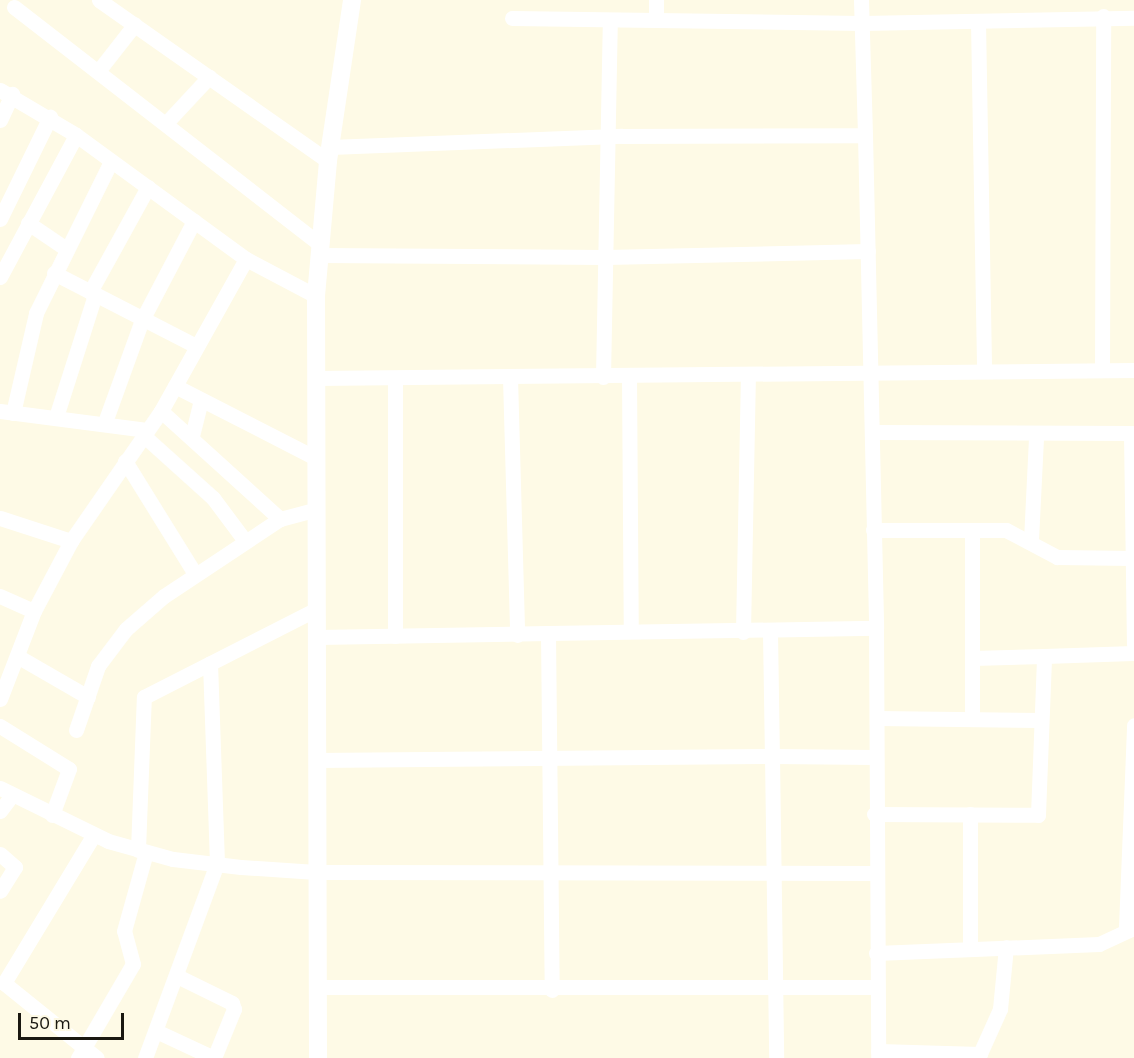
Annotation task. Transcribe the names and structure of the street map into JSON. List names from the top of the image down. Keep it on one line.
{"scale_bar":"50 m"}
